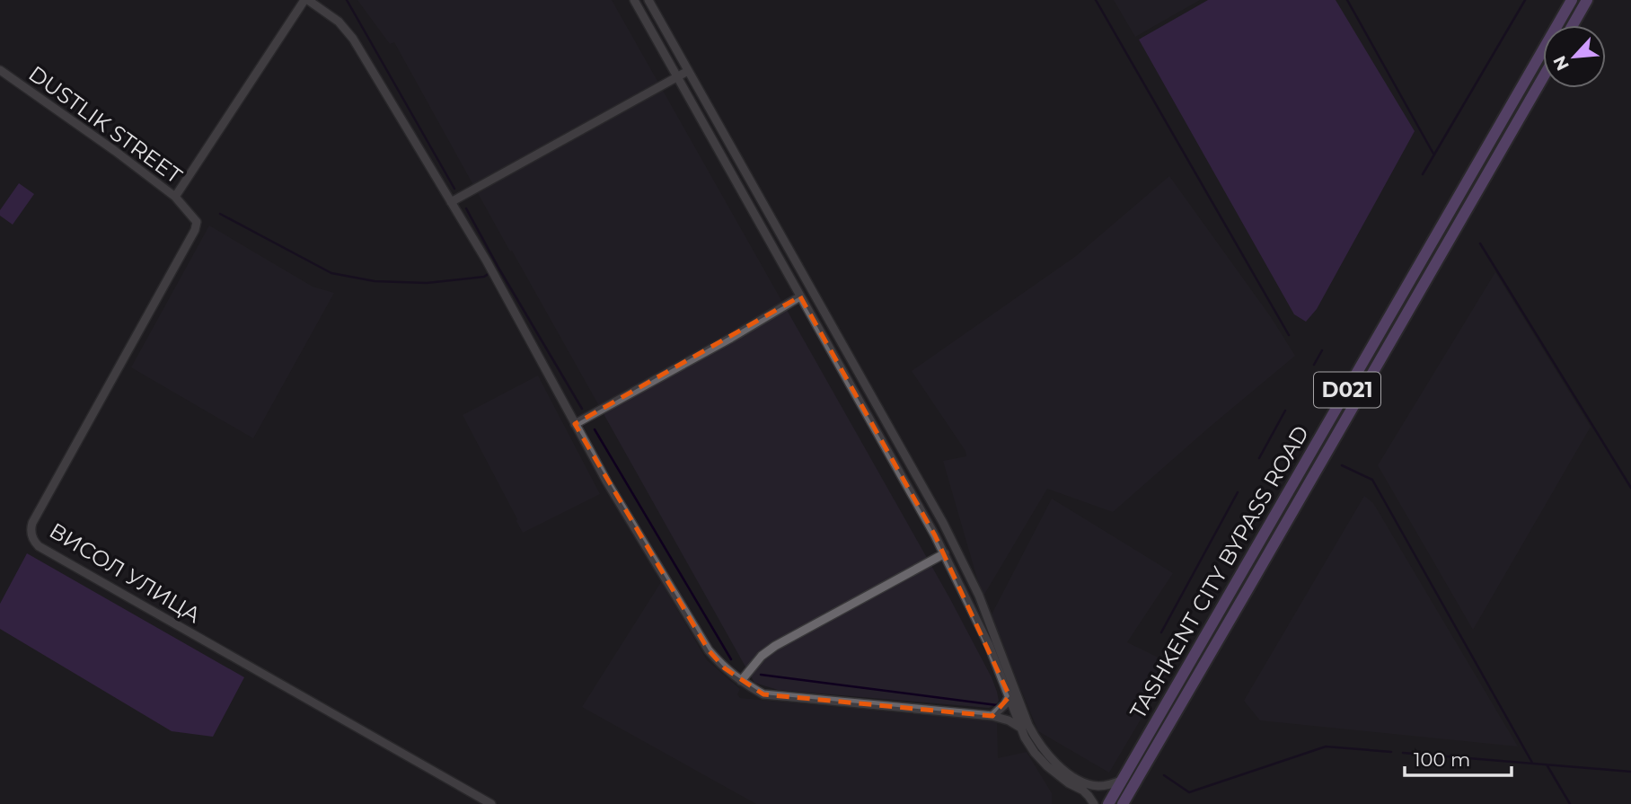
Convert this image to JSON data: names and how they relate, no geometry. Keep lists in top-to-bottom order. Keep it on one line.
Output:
{"streets":{"highway":["D021","TASHKENT CITY BYPASS ROAD"],"street":["DUSTLIK STREET","ВИСОЛ УЛИЦА"]},"crossings":[["DUSTLIK STREET","ВИСОЛ УЛИЦА"]],"scale_bar":"100 m","north":"bottom left"}
